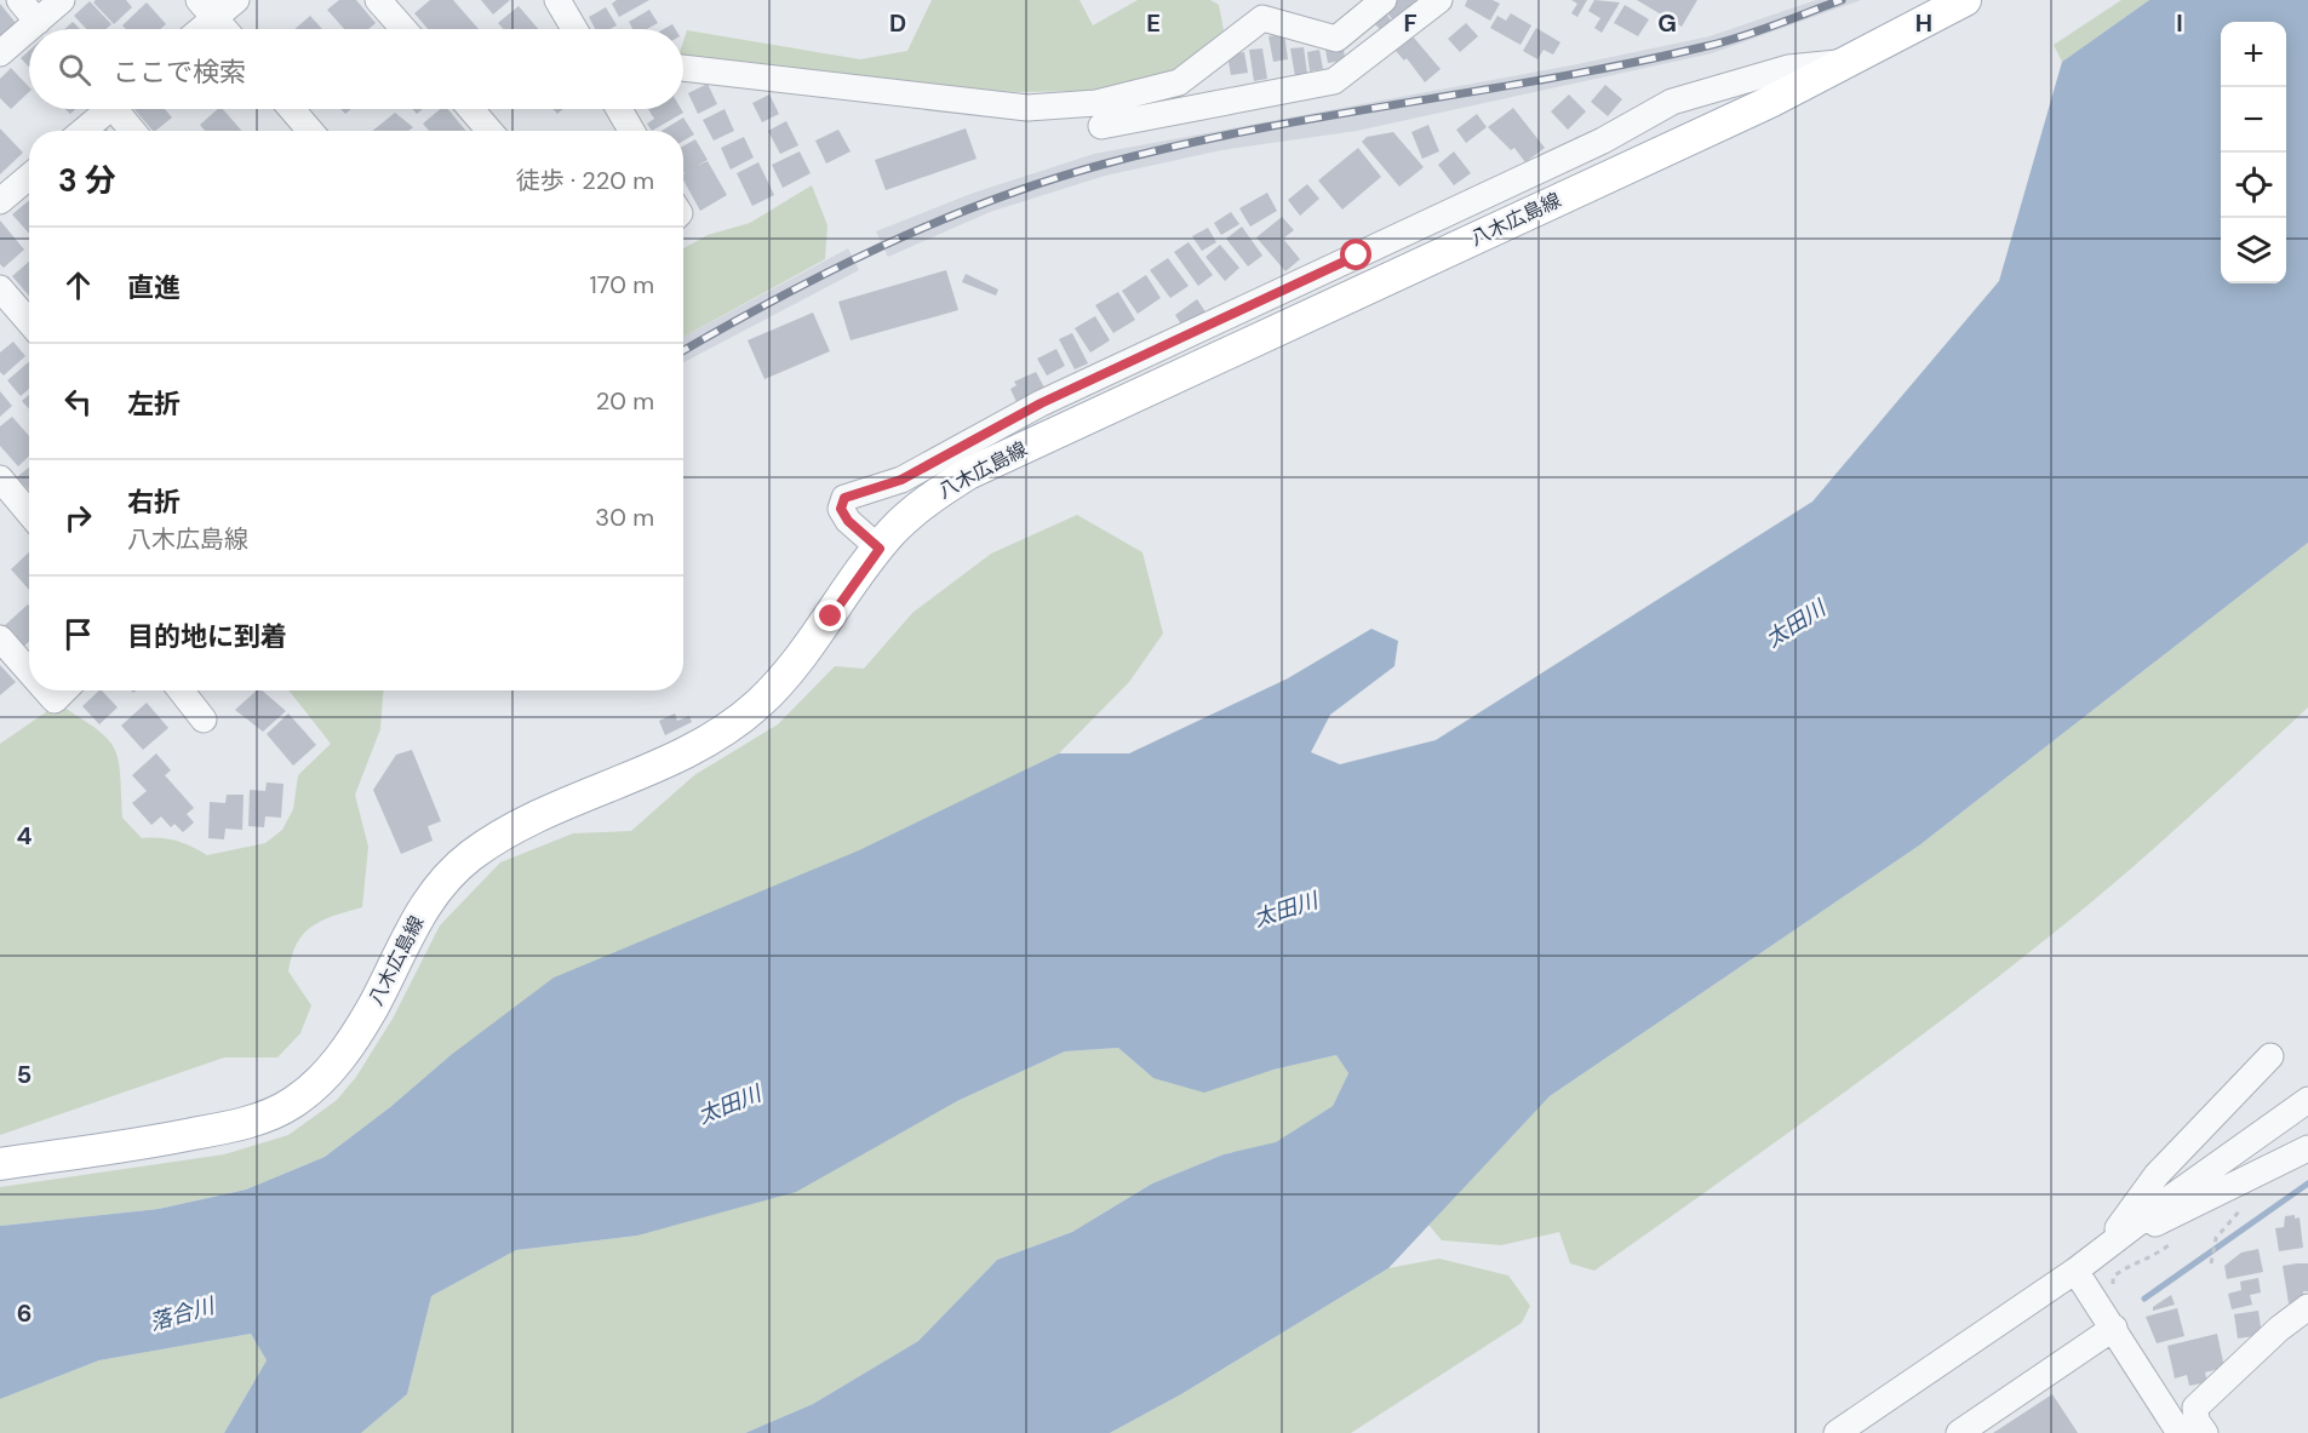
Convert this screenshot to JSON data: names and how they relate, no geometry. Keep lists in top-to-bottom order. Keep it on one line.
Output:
{"streets":{"main road":["八木広島線"]},"water":["太田川","落合川"],"page":{"map_buttons":["+","−"],"search":"ここで検索","heading":["3 分","徒歩 · 220 m"],"list":[["直進","170 m"],["左折","20 m"],["右折","八木広島線","30 m"],"目的地に到着"]},"grid":{"columns":["D","E","F","G","H","I"],"rows":["4","5","6"]}}
